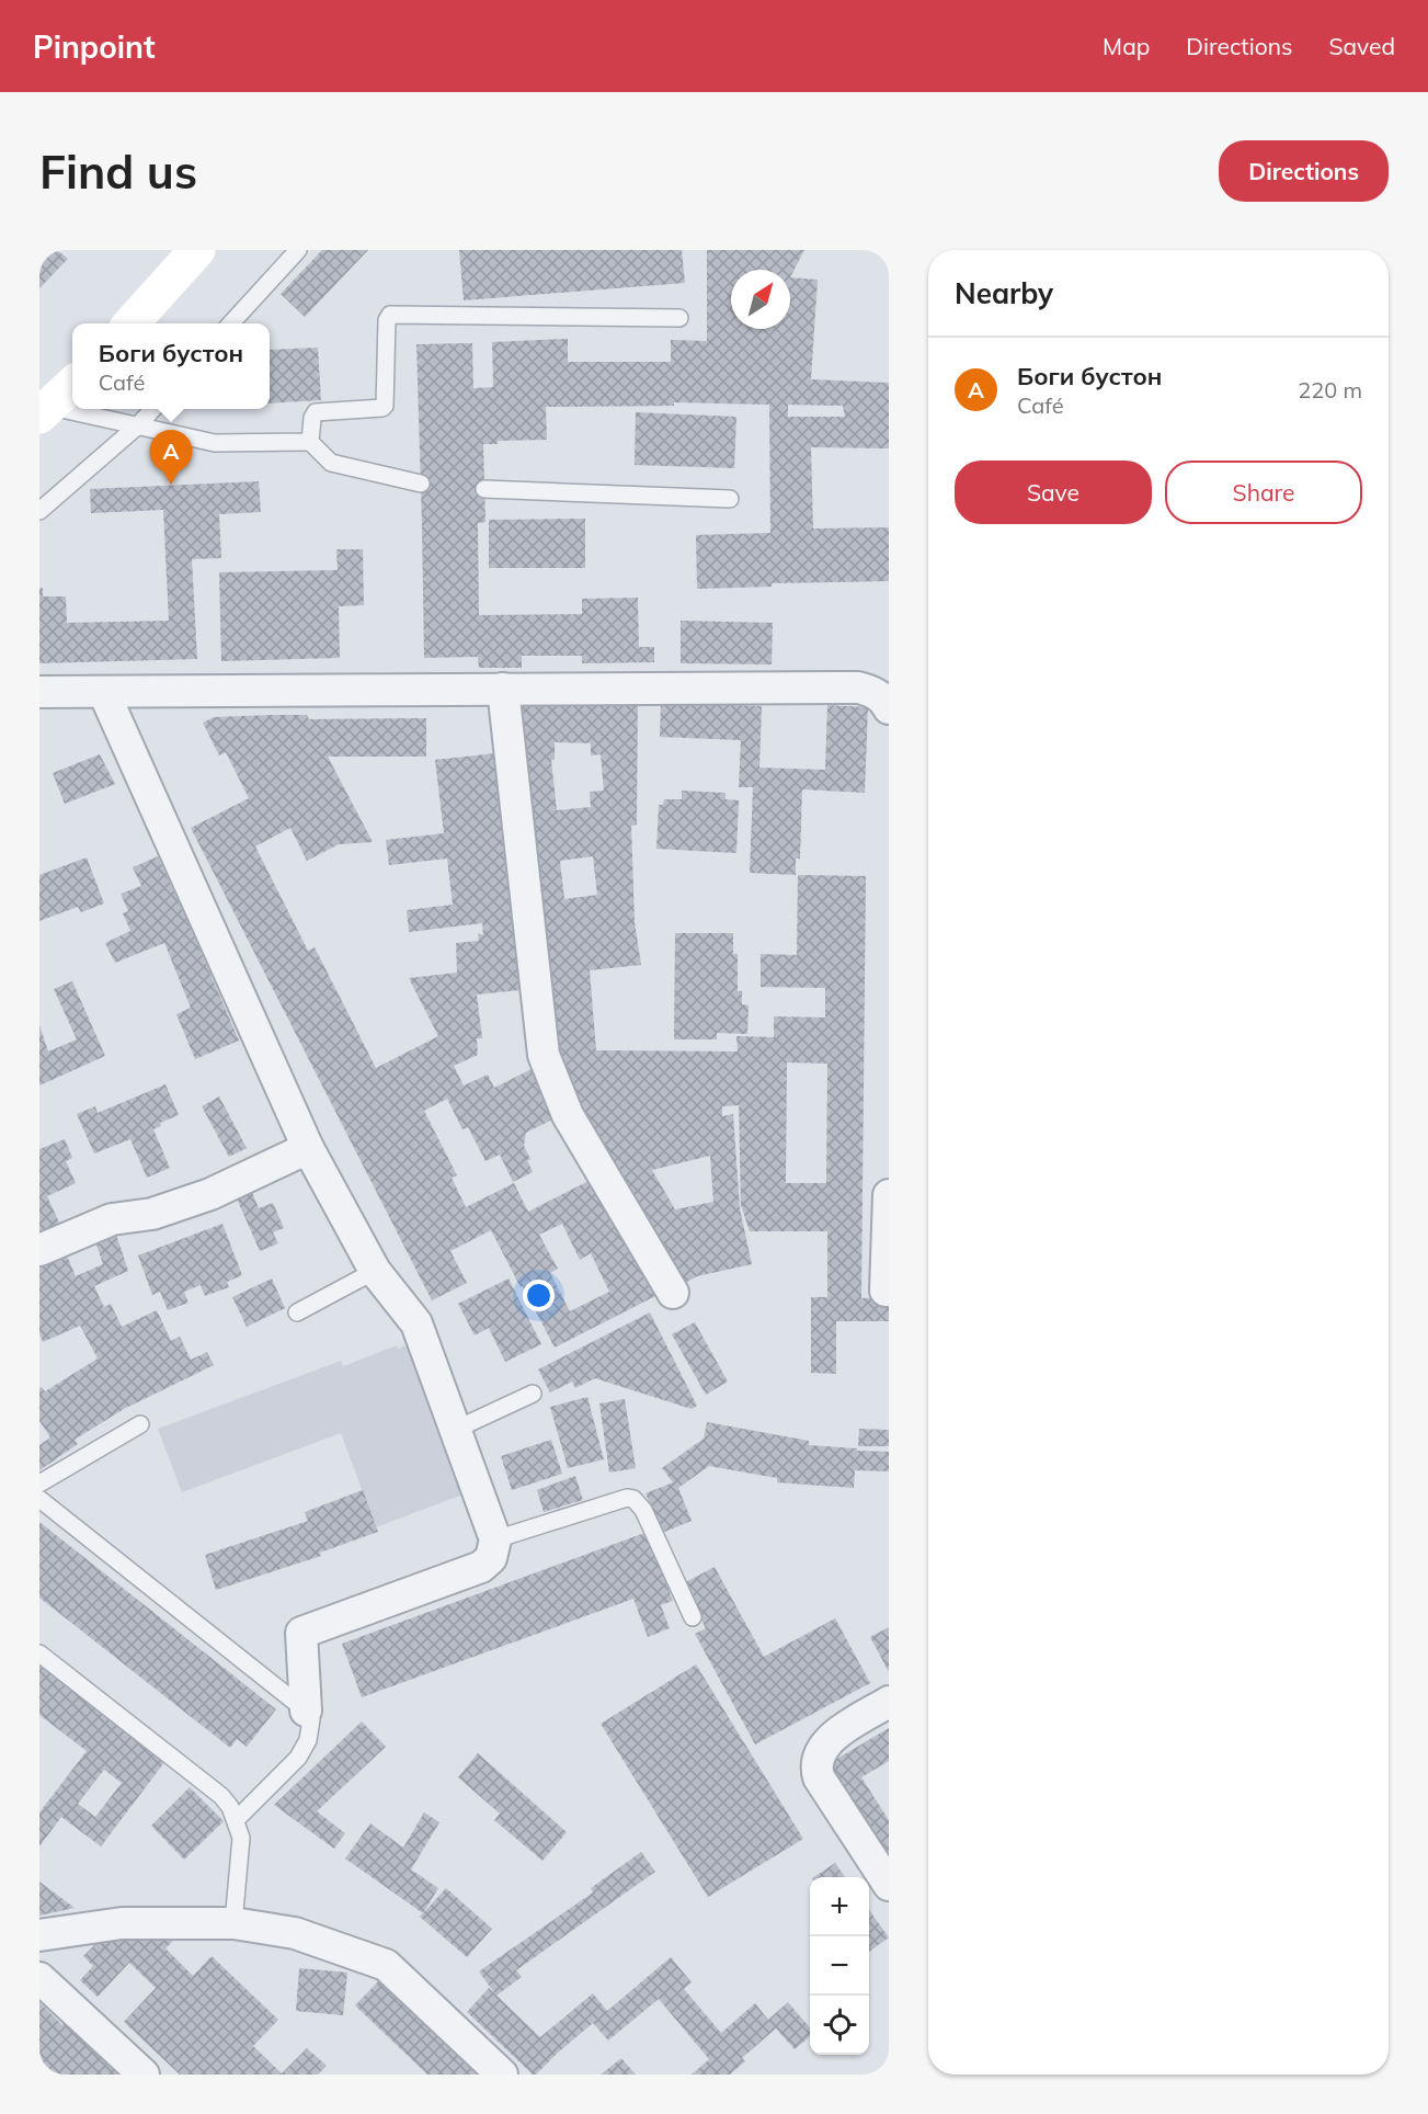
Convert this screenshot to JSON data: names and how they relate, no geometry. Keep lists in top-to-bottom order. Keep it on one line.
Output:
{"north":"top right","page":{"header":"Pinpoint","nav":["Map","Directions","Saved"],"buttons":["Directions",["Save","Share"]],"title":"Find us","heading":"Nearby","popup":["Боги бустон","Café"],"list":[{"mark":"A","name":"Боги бустон","note":"Café","value":"220 m"}],"pins":"A","map_buttons":["+","−"]}}
